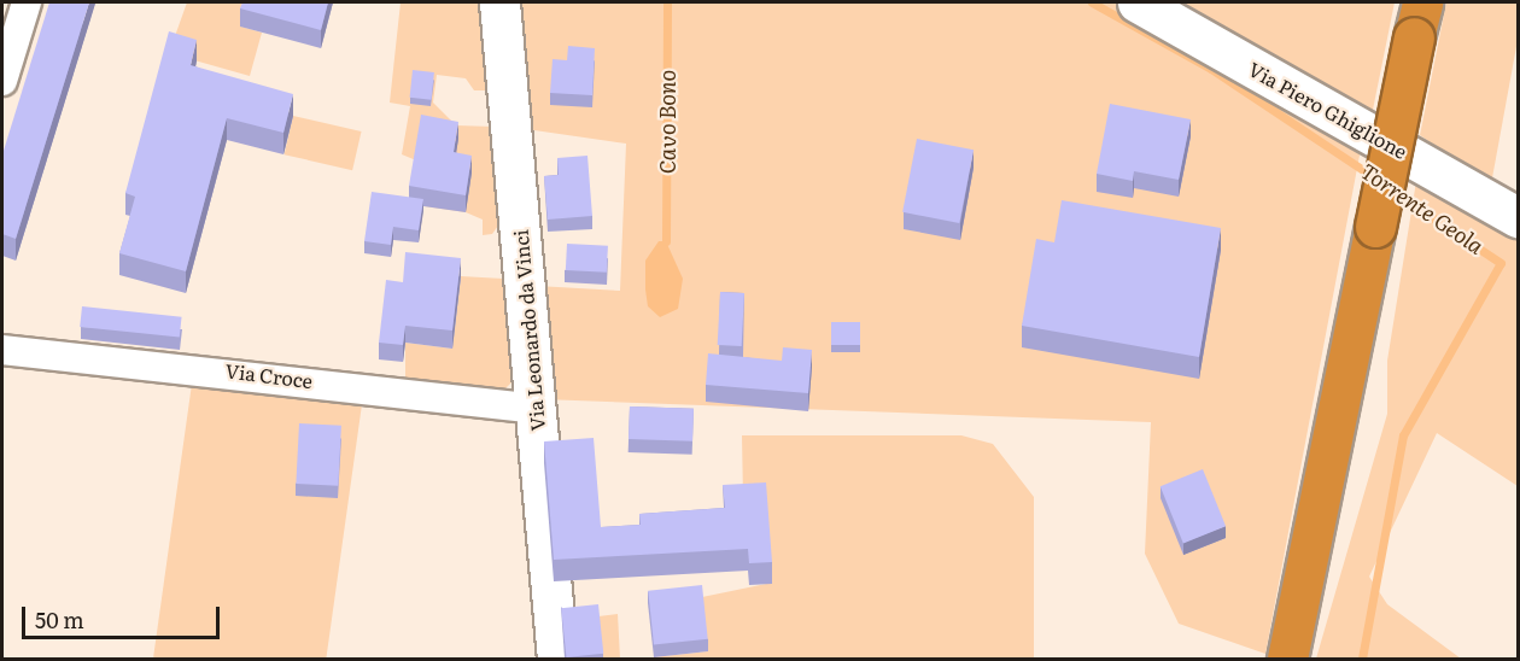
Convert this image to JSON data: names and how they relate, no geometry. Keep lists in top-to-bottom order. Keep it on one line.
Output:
{"streets":{"street":["Via Piero Ghiglione","Via Leonardo da Vinci","Via Croce"]},"crossings":[["Via Leonardo da Vinci","Via Croce"]],"water":["Cavo Bono","Torrente Geola"],"scale_bar":"50 m"}
